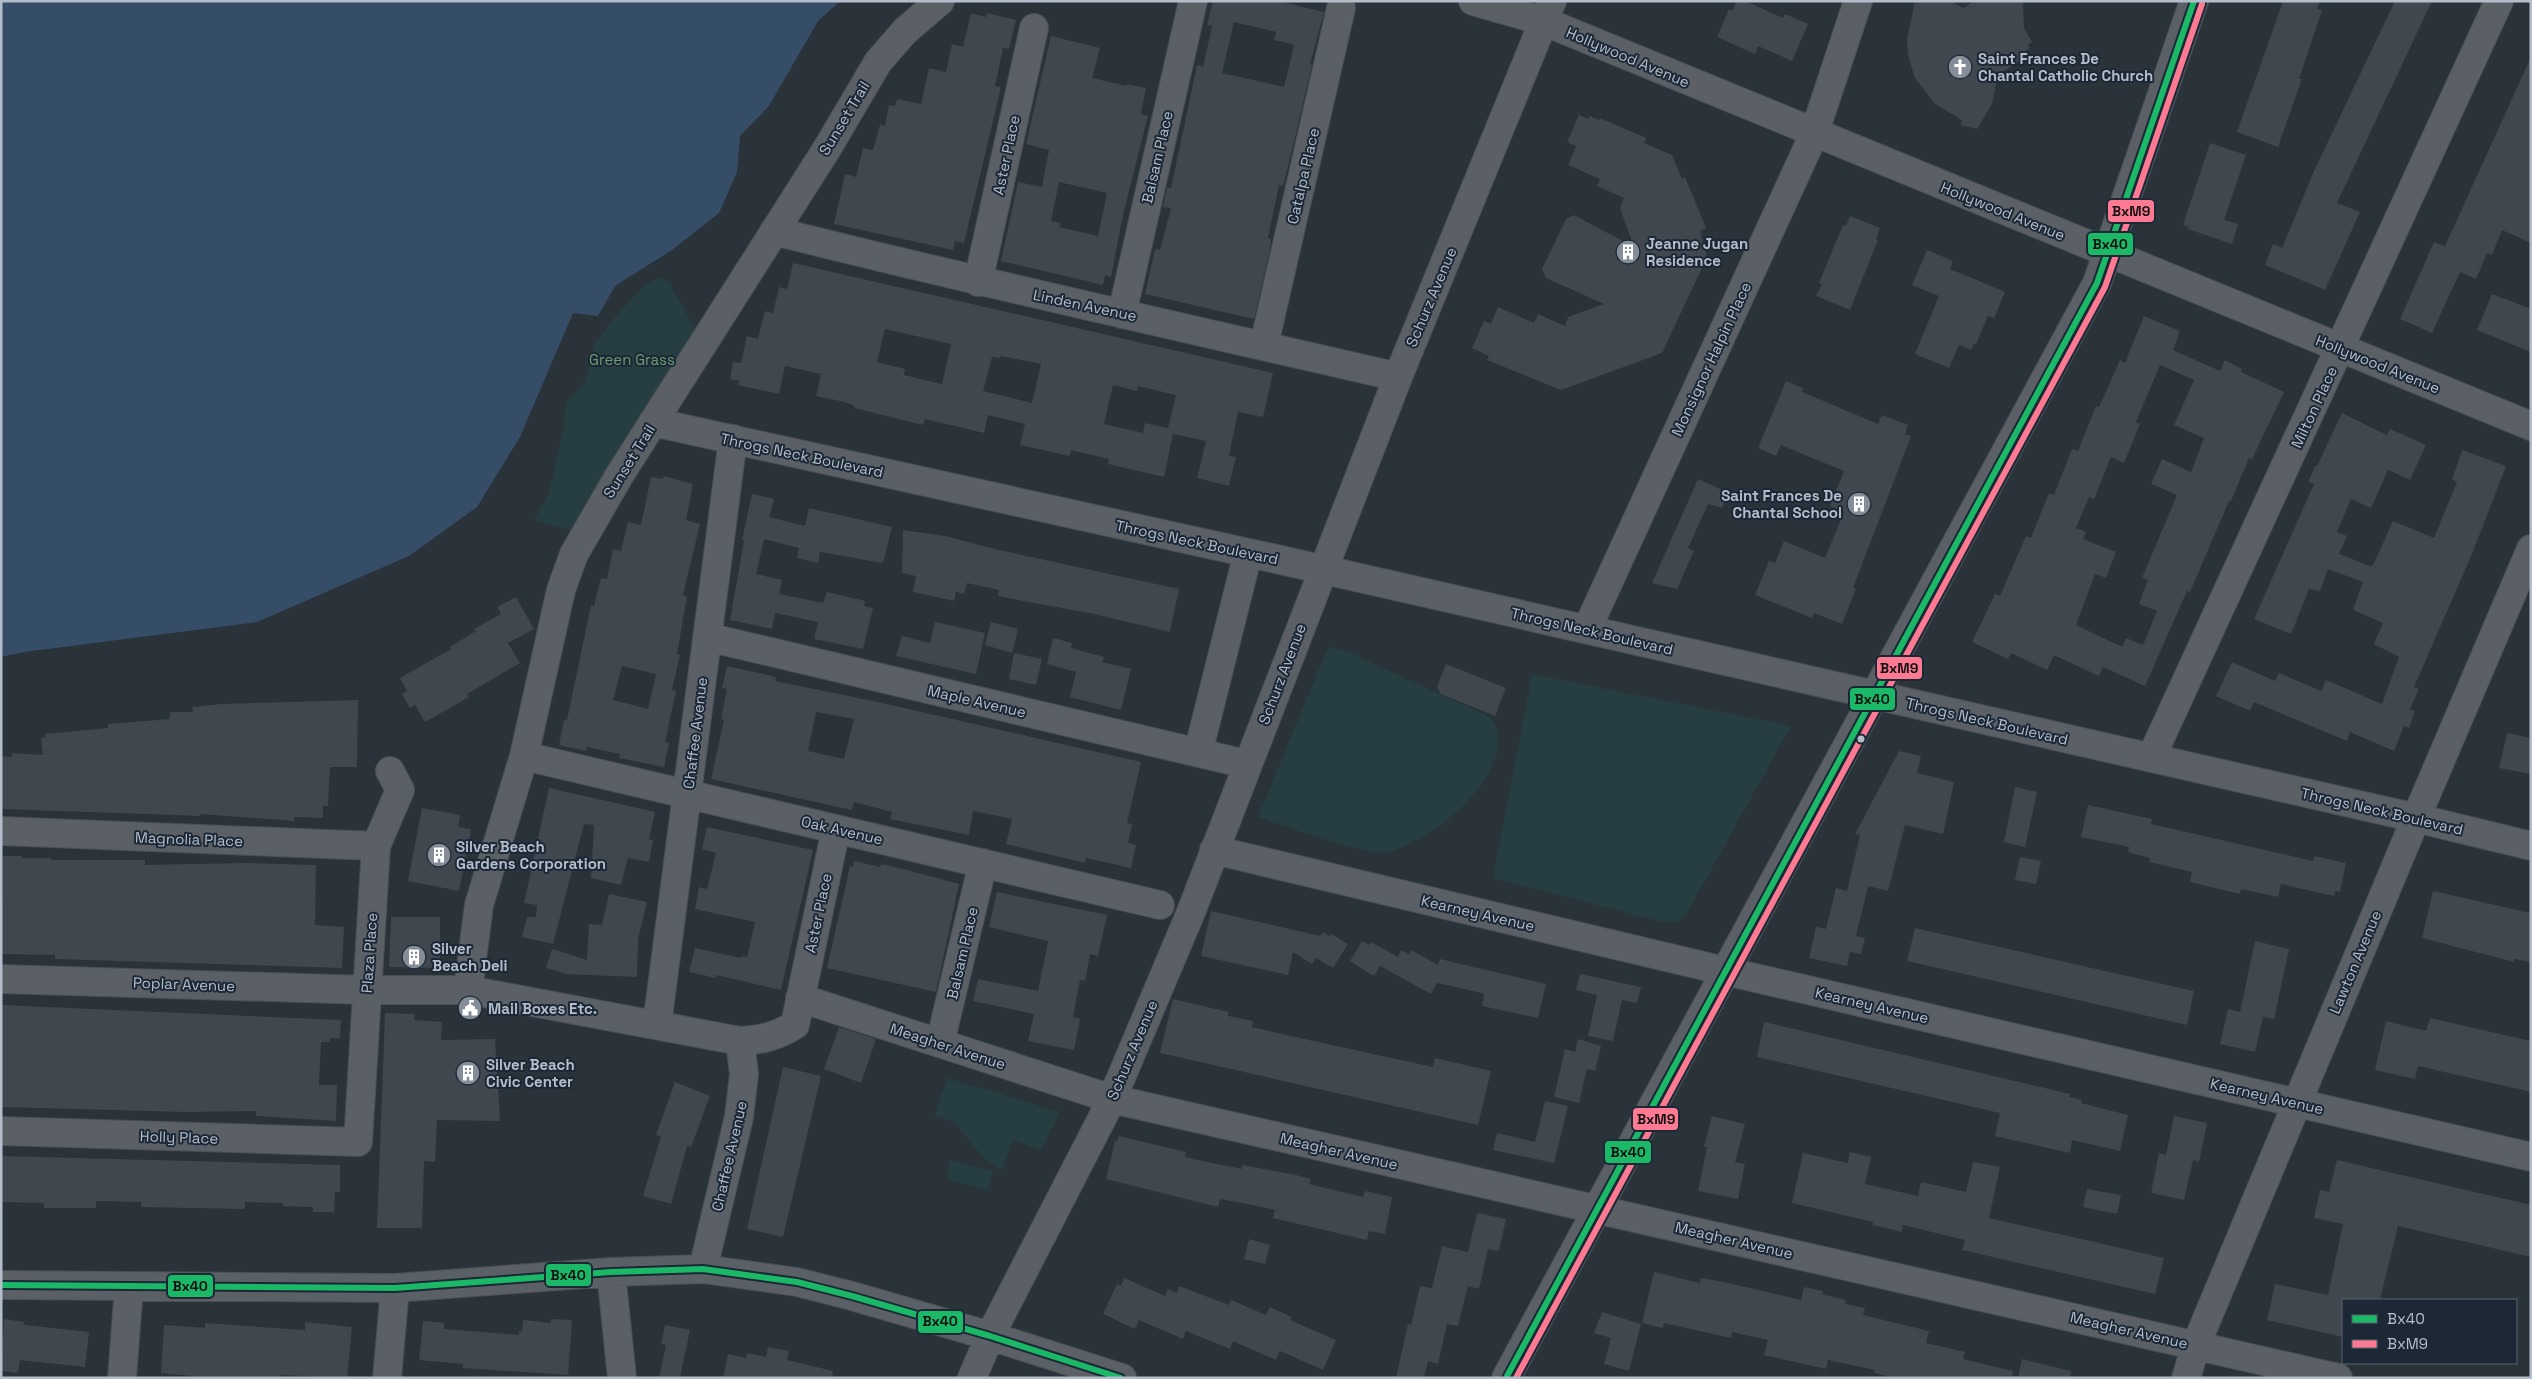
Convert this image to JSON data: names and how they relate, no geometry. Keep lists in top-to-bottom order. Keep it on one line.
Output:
{"streets":{"street":["Hollywood Avenue","Sunset Trail","Aster Place","Balsam Place","Catalpa Place","Schurz Avenue","Linden Avenue","Monsignor Halpin Place","Milton Place","Throgs Neck Boulevard","Maple Avenue","Chaffee Avenue","Oak Avenue","Magnolia Place","Kearney Avenue","Plaza Place","Lawton Avenue","Poplar Avenue","Meagher Avenue","Holly Place"]},"crossings":[["Hollywood Avenue","Schurz Avenue"],["Hollywood Avenue","Monsignor Halpin Place"],["Hollywood Avenue","Milton Place"],["Sunset Trail","Linden Avenue"],["Sunset Trail","Throgs Neck Boulevard"],["Sunset Trail","Oak Avenue"],["Aster Place","Linden Avenue"],["Aster Place","Oak Avenue"],["Aster Place","Meagher Avenue"],["Balsam Place","Linden Avenue"],["Balsam Place","Oak Avenue"],["Balsam Place","Meagher Avenue"],["Catalpa Place","Linden Avenue"],["Schurz Avenue","Linden Avenue"],["Schurz Avenue","Throgs Neck Boulevard"],["Schurz Avenue","Maple Avenue"],["Schurz Avenue","Kearney Avenue"],["Schurz Avenue","Meagher Avenue"],["Monsignor Halpin Place","Throgs Neck Boulevard"],["Milton Place","Throgs Neck Boulevard"],["Throgs Neck Boulevard","Chaffee Avenue"],["Throgs Neck Boulevard","Lawton Avenue"],["Maple Avenue","Chaffee Avenue"],["Chaffee Avenue","Oak Avenue"],["Magnolia Place","Plaza Place"],["Kearney Avenue","Lawton Avenue"],["Plaza Place","Poplar Avenue"],["Plaza Place","Holly Place"],["Lawton Avenue","Meagher Avenue"]],"parks":["Green Grass"],"places":{"church":["Saint Frances De Chantal Catholic Church"],"building":["Jeanne Jugan Residence","Saint Frances De Chantal School","Silver Beach Gardens Corporation","Silver Beach Deli","Silver Beach Civic Center"],"public building":["Mail Boxes Etc."]},"lines":["transit line Bx40","transit line BxM9"],"legend":["Bx40","BxM9"]}
